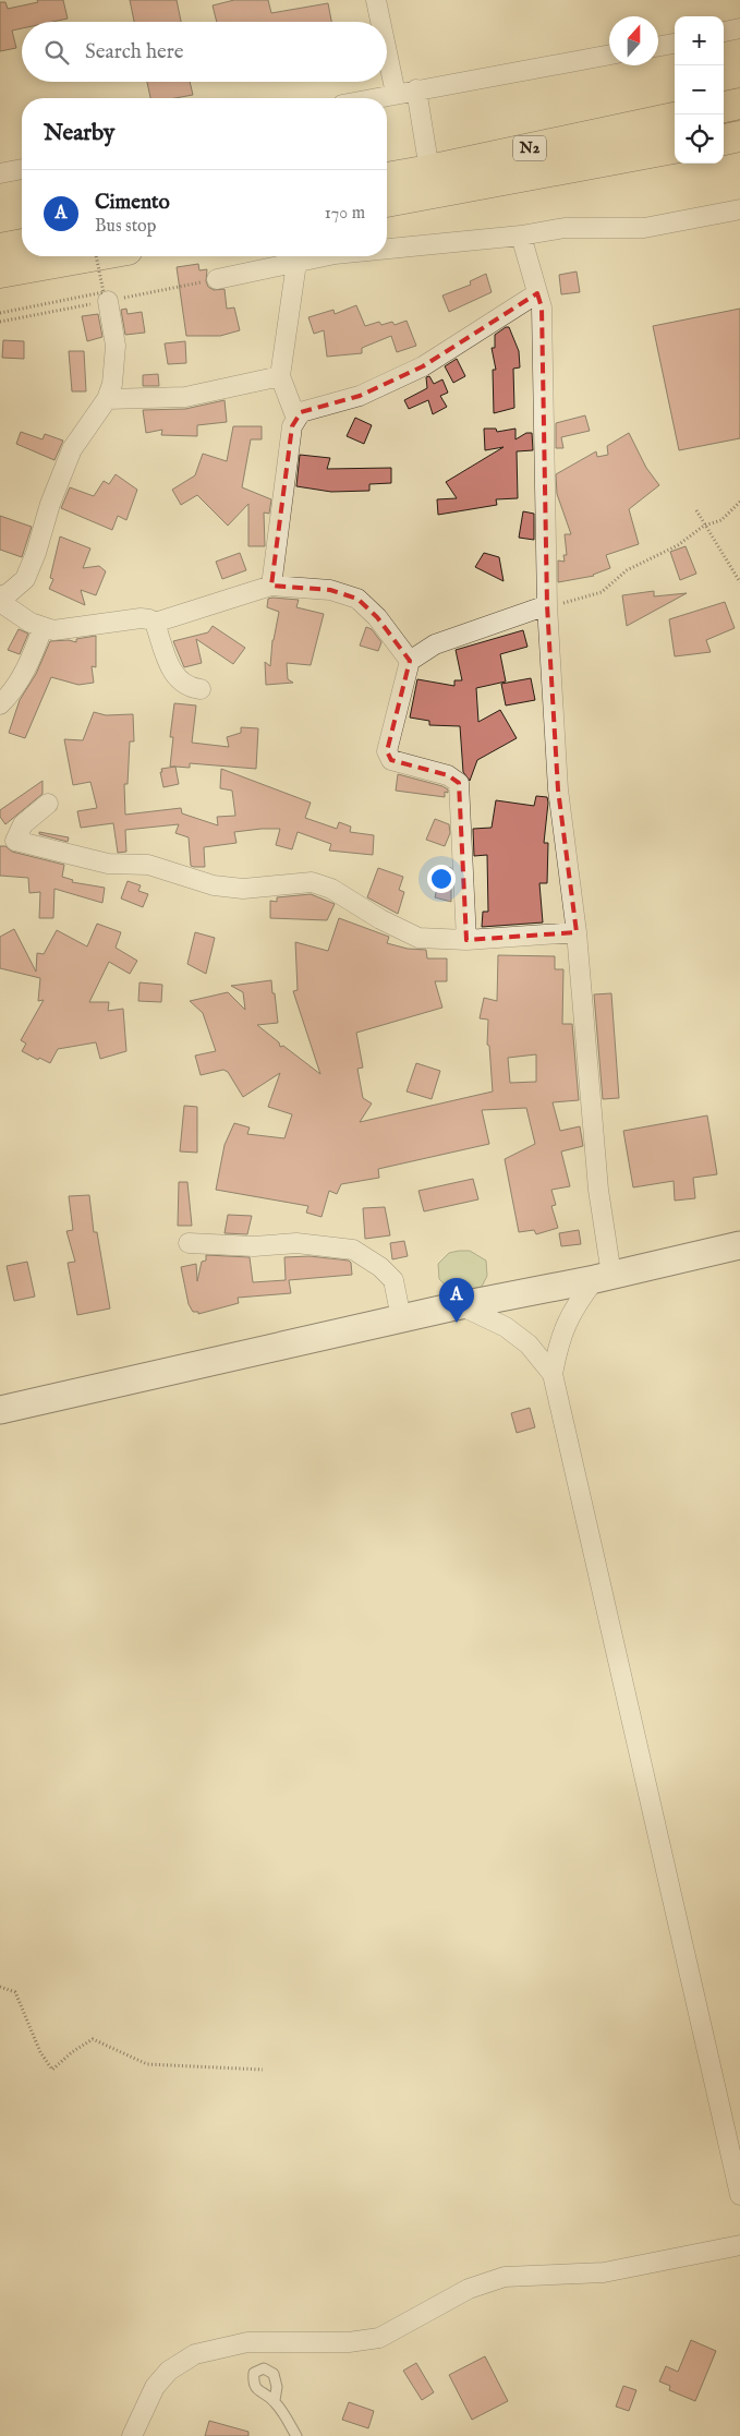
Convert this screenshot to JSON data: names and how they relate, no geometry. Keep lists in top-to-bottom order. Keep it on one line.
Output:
{"streets":{"highway":["N2"]},"north":"top","page":{"map_buttons":["+","−"],"search":"Search here","heading":"Nearby","list":[{"mark":"A","name":"Cimento","note":"Bus stop","value":"170 m"}],"pins":"A"}}
